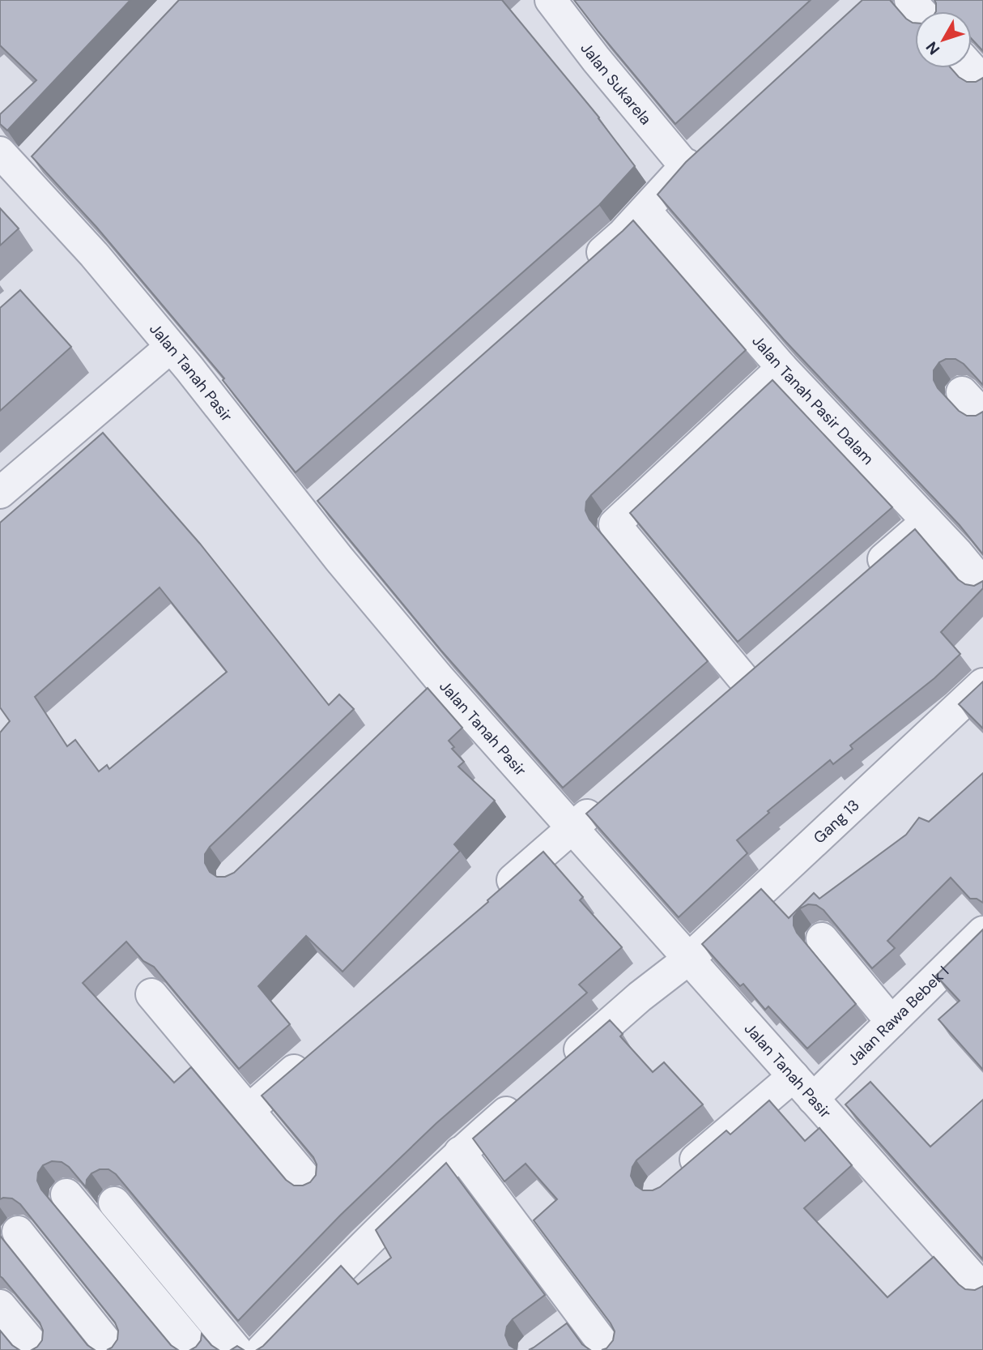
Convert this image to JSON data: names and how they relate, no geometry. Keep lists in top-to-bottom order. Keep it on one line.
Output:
{"streets":{"street":["Jalan Sukarela","Jalan Tanah Pasir","Jalan Tanah Pasir Dalam","Gang 13","Jalan Rawa Bebek I"]},"crossings":[["Jalan Tanah Pasir","Gang 13"],["Jalan Tanah Pasir","Jalan Rawa Bebek I"]],"north":"bottom left"}
